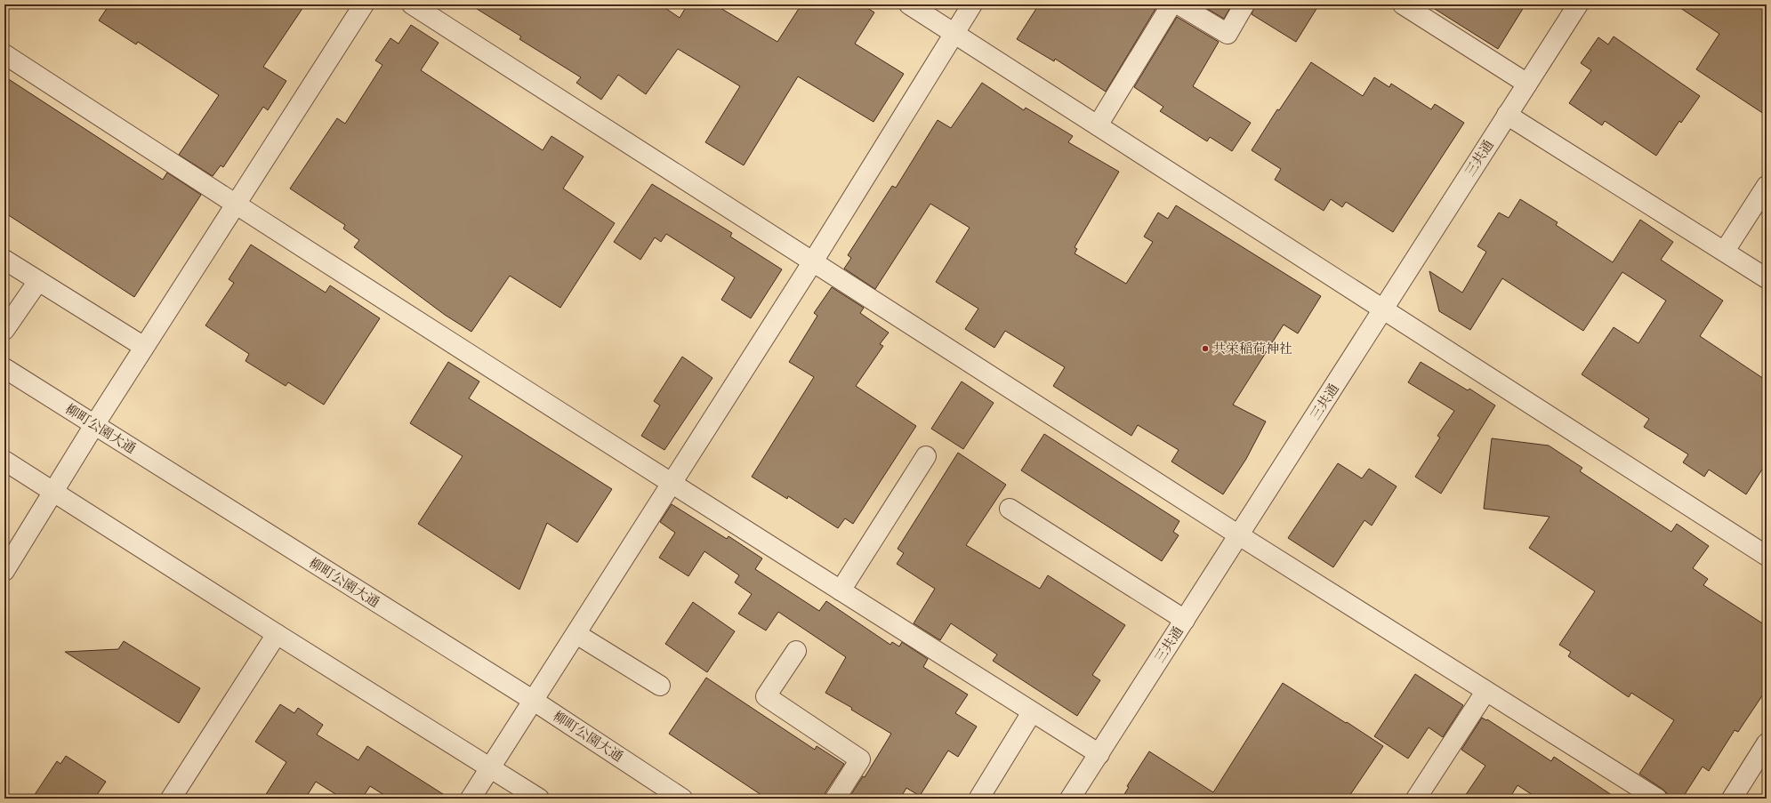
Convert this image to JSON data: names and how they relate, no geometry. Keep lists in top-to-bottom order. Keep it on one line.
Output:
{"streets":{"street":["三共通","柳町公園大通"]},"places":["共栄稲荷神社"]}
